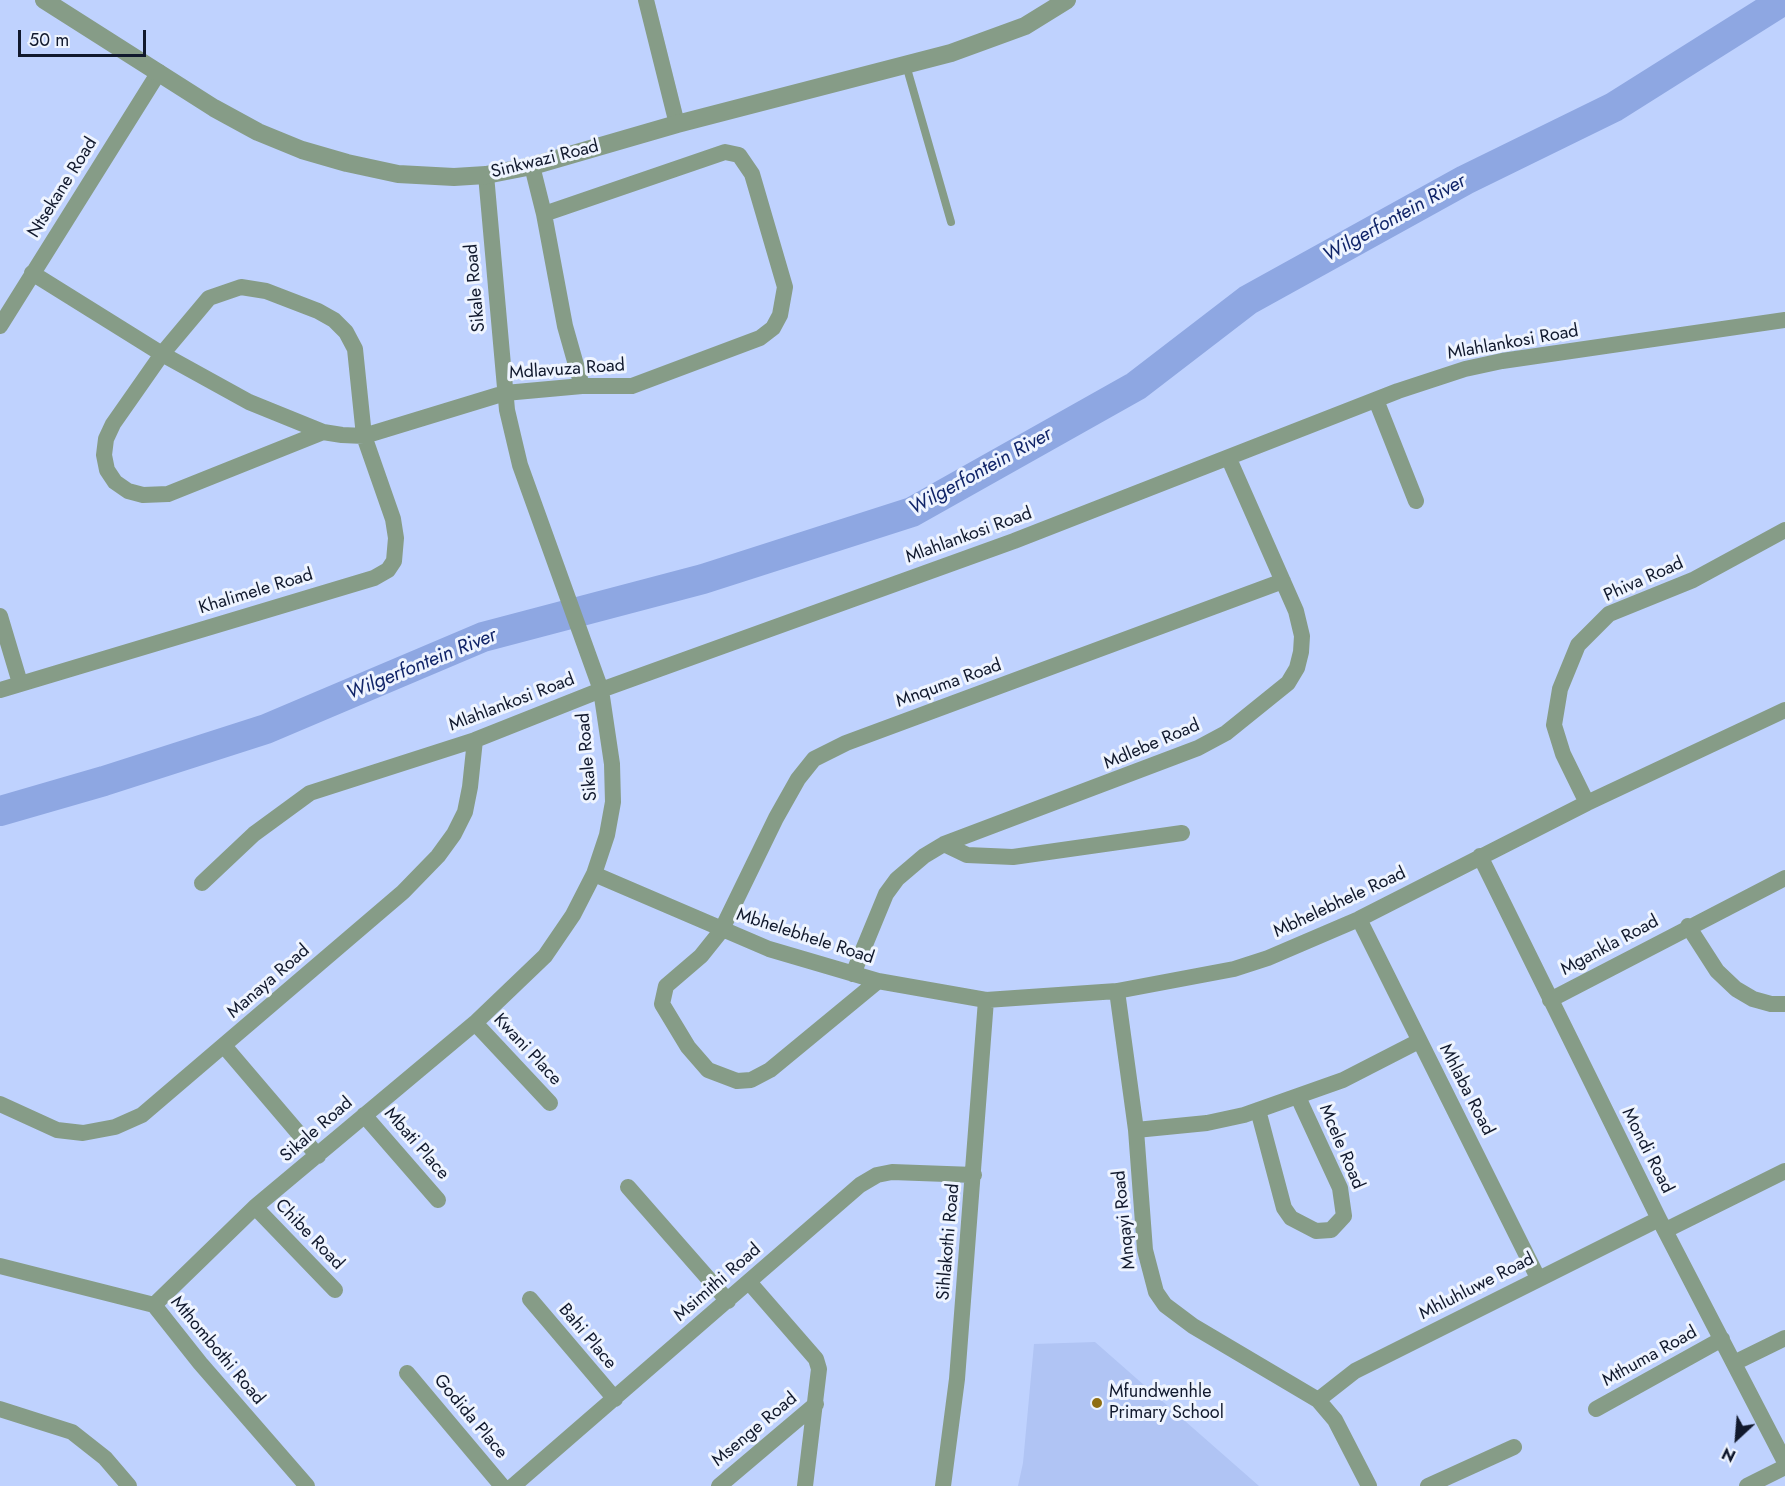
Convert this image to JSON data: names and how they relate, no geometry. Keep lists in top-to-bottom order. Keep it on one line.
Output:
{"streets":{"street":["Sinkwazi Road","Ntsekane Road","Sikale Road","Mlahlankosi Road","Mdlavuza Road","Phiva Road","Khalimele Road","Mnquma Road","Mdlebe Road","Mbhelebhele Road","Mgankla Road","Manaya Road","Kwani Place","Mhlaba Road","Mbati Place","Mcele Road","Mondi Road","Mnqayi Road","Chibe Road","Sihlakothi Road","Msimithi Road","Mhluhluwe Road","Bahi Place","Mthombothi Road","Mthuma Road","Godida Place","Msenge Road"]},"crossings":[["Sinkwazi Road","Ntsekane Road"],["Sinkwazi Road","Sikale Road"],["Ntsekane Road","Mdlavuza Road"],["Sikale Road","Mlahlankosi Road"],["Sikale Road","Mdlavuza Road"],["Sikale Road","Mbhelebhele Road"],["Sikale Road","Kwani Place"],["Sikale Road","Mbati Place"],["Sikale Road","Chibe Road"],["Sikale Road","Mthombothi Road"],["Mlahlankosi Road","Mdlebe Road"],["Mlahlankosi Road","Manaya Road"],["Mdlavuza Road","Khalimele Road"],["Phiva Road","Mbhelebhele Road"],["Mnquma Road","Mdlebe Road"],["Mnquma Road","Mbhelebhele Road"],["Mdlebe Road","Mbhelebhele Road"],["Mbhelebhele Road","Mhlaba Road"],["Mbhelebhele Road","Mondi Road"],["Mbhelebhele Road","Mnqayi Road"],["Mbhelebhele Road","Sihlakothi Road"],["Mgankla Road","Mondi Road"],["Mhlaba Road","Mcele Road"],["Mhlaba Road","Mhluhluwe Road"],["Mcele Road","Mnqayi Road"],["Mondi Road","Mhluhluwe Road"],["Mondi Road","Mthuma Road"],["Mnqayi Road","Mhluhluwe Road"],["Sihlakothi Road","Msimithi Road"],["Msimithi Road","Bahi Place"],["Msimithi Road","Msenge Road"]],"water":["Wilgerfontein River"],"places":["Mfundwenhle Primary School"],"scale_bar":"50 m","north":"bottom left"}
